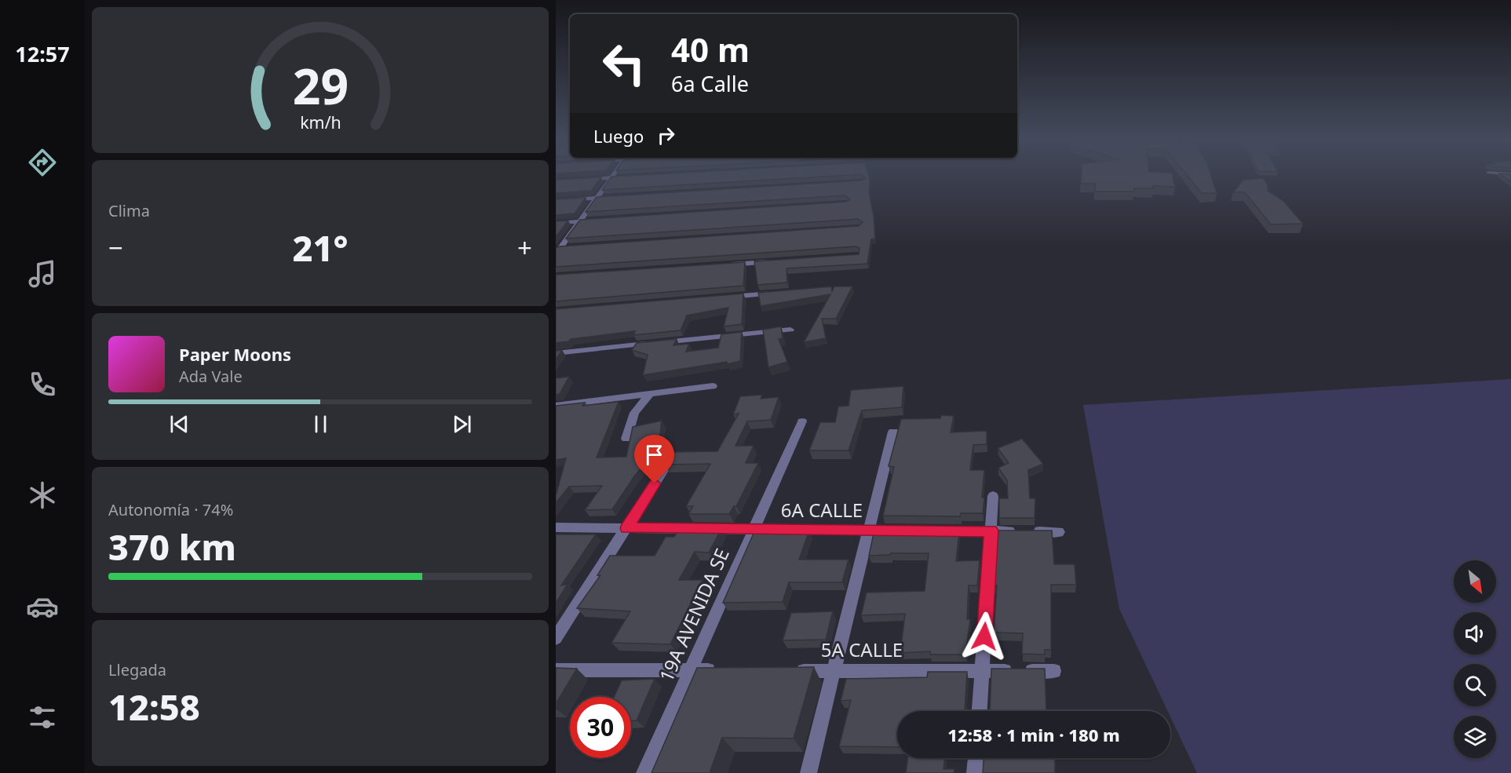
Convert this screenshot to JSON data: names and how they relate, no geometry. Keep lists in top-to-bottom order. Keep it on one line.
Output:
{"streets":{"street":["6A CALLE","19A AVENIDA SE","5A CALLE"]},"crossings":[["6A CALLE","19A AVENIDA SE"]],"north":"bottom right","page":{"tabs":"12:57","turn":["40 m","6a Calle"],"then":"Luego","tile":["Clima",["Autonomía · 74%","370 km"],["Llegada","12:58"]],"heat":["−","21°","+"],"song":["Paper Moons","Ada Vale"],"limit":"30","trip":"12:58 · 1 min · 180 m","gauge":["29","km/h"]}}
